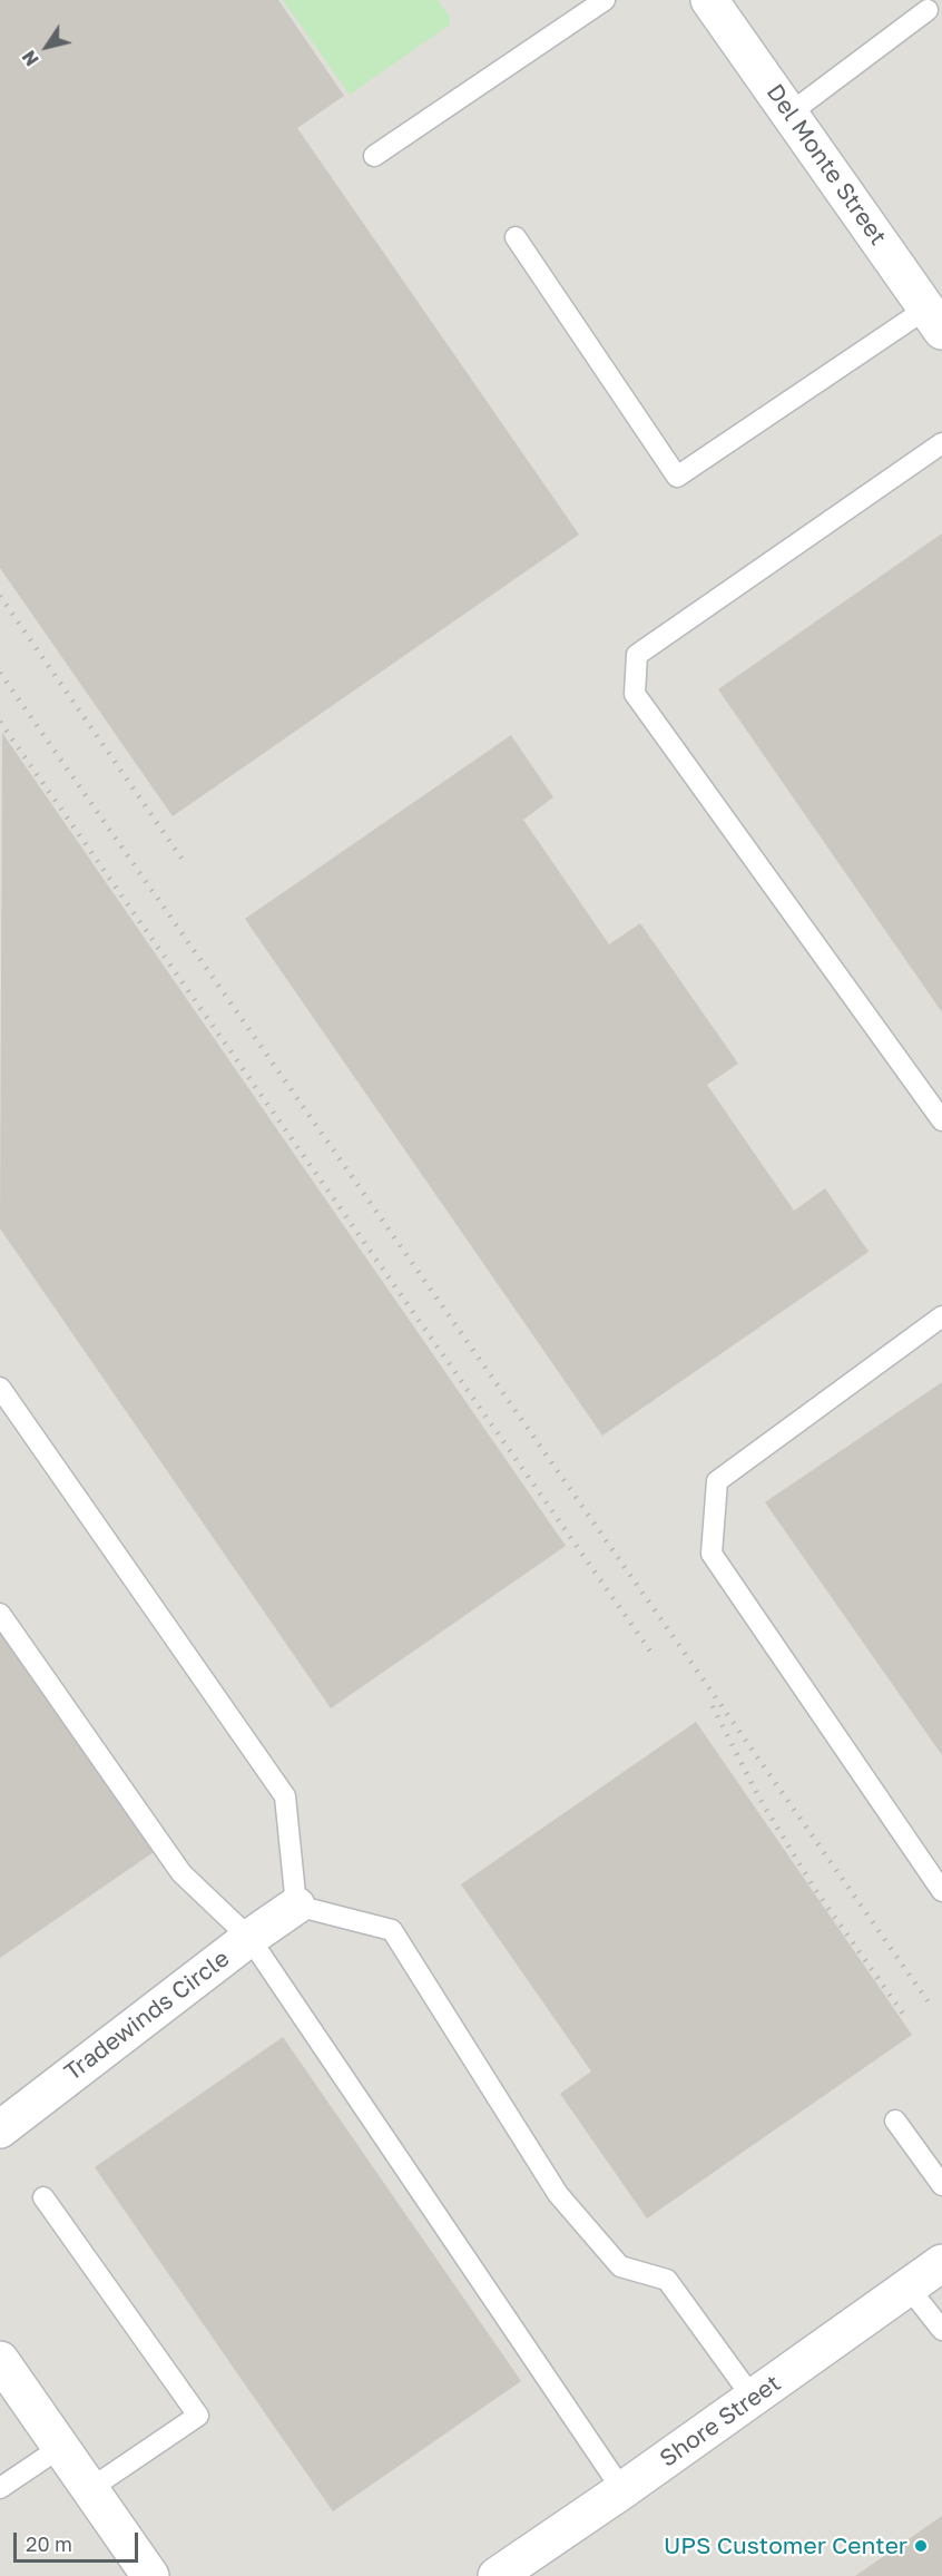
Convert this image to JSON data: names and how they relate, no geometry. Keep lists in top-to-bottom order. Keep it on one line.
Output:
{"streets":{"street":["Del Monte Street","Tradewinds Circle","Shore Street"]},"places":["UPS Customer Center"],"scale_bar":"20 m","north":"bottom left"}
